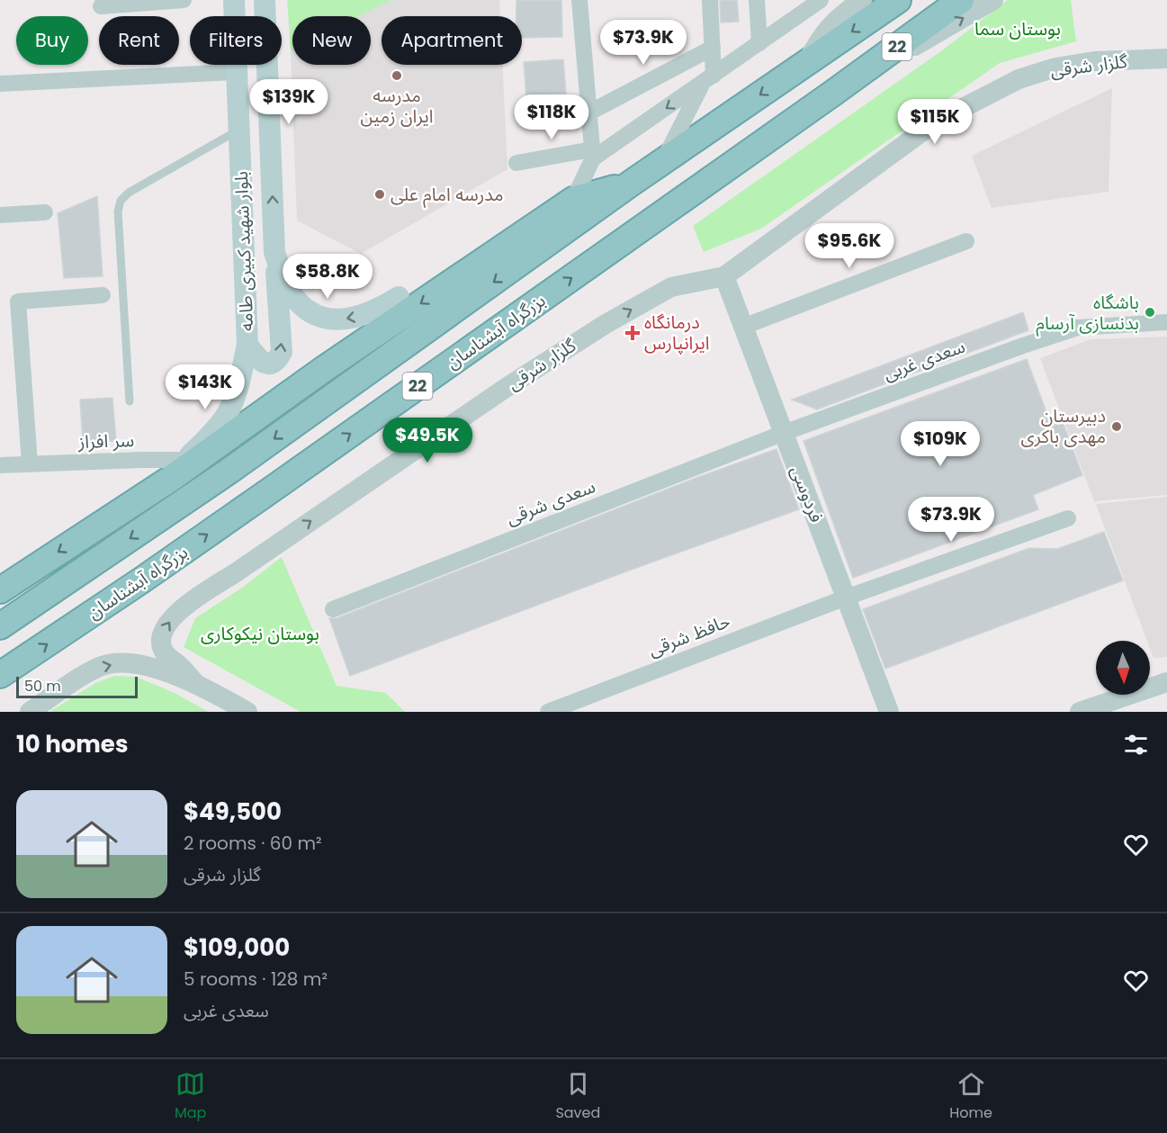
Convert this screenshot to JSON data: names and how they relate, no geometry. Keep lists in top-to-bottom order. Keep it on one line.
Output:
{"streets":{"highway":["22","بزرگراه آبشناسان"],"main road":["بلوار شهید کبیری طامه"],"street":["گلزار شرقی","سعدی غربی","سر افراز","فردوسی","سعدی شرقی","حافظ شرقی"]},"crossings":[["گلزار شرقی","فردوسی"],["بلوار شهید کبیری طامه","سر افراز"],["سعدی غربی","فردوسی"],["سعدی غربی","سعدی شرقی"],["فردوسی","سعدی شرقی"],["فردوسی","حافظ شرقی"]],"one_way":["گلزار شرقی"],"parks":["بوستان سما","بوستان نیکوکاری"],"places":{"other":["مدرسه ایران زمین","مدرسه امام علی","باشگاه بدنسازی آرسام","دبیرستان مهدی باکری"],"health":["درمانگاه ایرانپارس"]},"scale_bar":"50 m","north":"bottom","page":{"chip":["Buy","Rent","Filters","New","Apartment"],"price":["$73.9K","$139K","$118K","$115K","$95.6K","$58.8K","$143K","$49.5K","$109K","$73.9K"],"scale":"50 m","heading":"10 homes","list":[{"name":"$49,500","note":"2 rooms · 60 m² · گلزار شرقی"},{"name":"$109,000","note":"5 rooms · 128 m² · سعدی غربی"}],"tabs":["Map","Saved","Home"]}}
